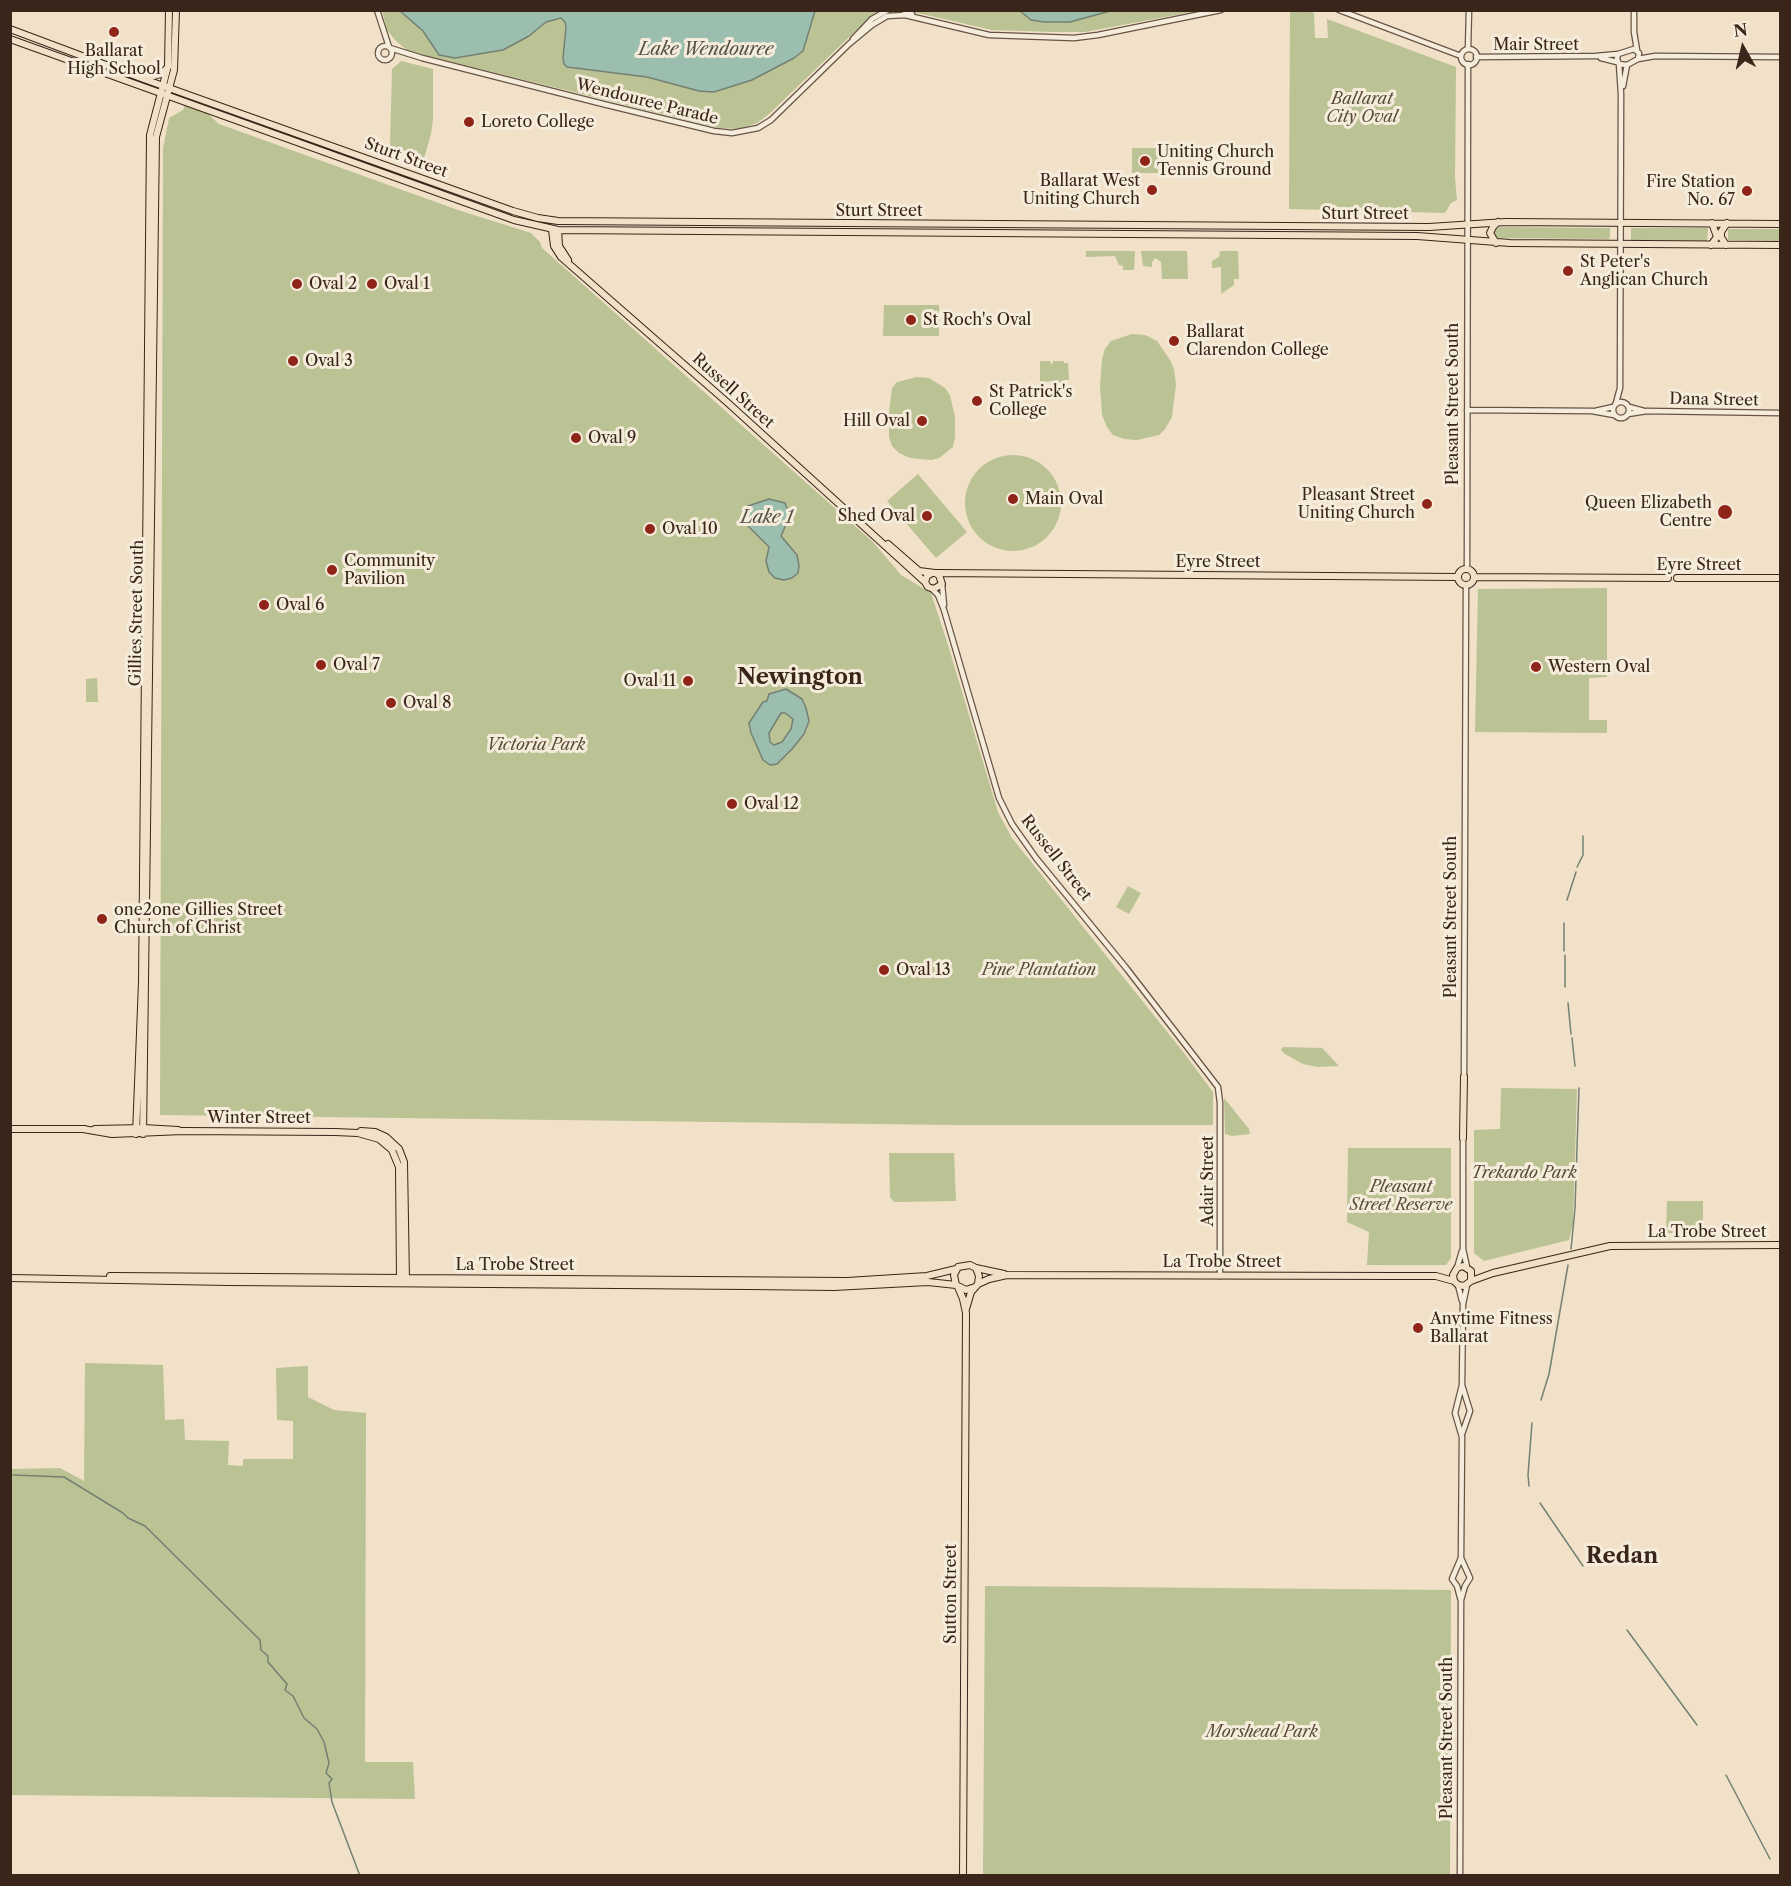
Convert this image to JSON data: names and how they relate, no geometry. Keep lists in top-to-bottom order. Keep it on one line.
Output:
{"streets":{"main road":["Sturt Street","Russell Street","Pleasant Street South","Eyre Street","Gillies Street South","Winter Street","La Trobe Street","Sutton Street"],"street":["Mair Street","Wendouree Parade","Dana Street","Adair Street"]},"crossings":[["Mair Street","Pleasant Street South"],["Sturt Street","Russell Street"],["Sturt Street","Pleasant Street South"],["Sturt Street","Gillies Street South"],["Russell Street","Eyre Street"],["Russell Street","Adair Street"],["Pleasant Street South","Eyre Street"],["Pleasant Street South","La Trobe Street"],["Gillies Street South","Winter Street"],["Winter Street","La Trobe Street"],["Adair Street","La Trobe Street"],["La Trobe Street","Sutton Street"]],"districts":["Newington","Redan"],"water":["Lake Wendouree","Lake 1"],"parks":["Ballarat City Oval","Victoria Park","Pine Plantation","Trekardo Park","Pleasant Street Reserve","Morshead Park"],"places":["Ballarat High School","Loreto College","Uniting Church Tennis Ground","Ballarat West Uniting Church","Fire Station No. 67","St Peter's Anglican Church","Oval 2","Oval 1","St Roch's Oval","Ballarat Clarendon College","Oval 3","St Patrick's College","Hill Oval","Oval 9","Main Oval","Pleasant Street Uniting Church","Queen Elizabeth Centre","Shed Oval","Oval 10","Community Pavilion","Oval 6","Oval 7","Western Oval","Oval 11","Oval 8","Oval 12","one2one Gillies Street Church of Christ","Oval 13","Anytime Fitness Ballarat"],"north":"top"}
